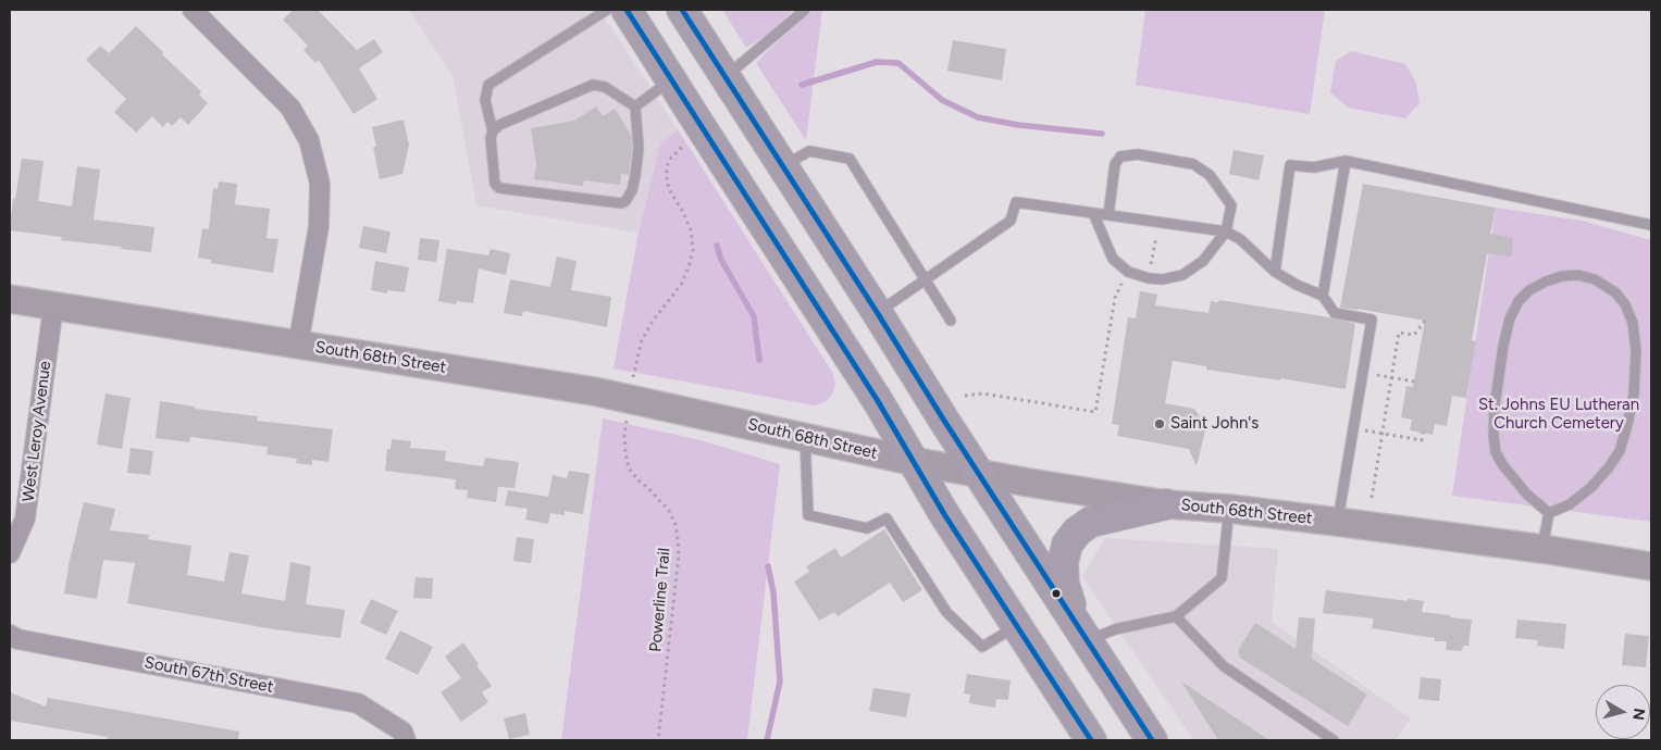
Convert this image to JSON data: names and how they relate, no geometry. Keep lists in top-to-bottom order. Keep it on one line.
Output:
{"streets":{"street":["South 68th Street","West Leroy Avenue","South 67th Street"],"path":["Powerline Trail"]},"crossings":[["South 68th Street","West Leroy Avenue"],["South 68th Street","Powerline Trail"]],"parks":["St. Johns EU Lutheran Church Cemetery"],"places":["Saint John's"],"north":"right"}
